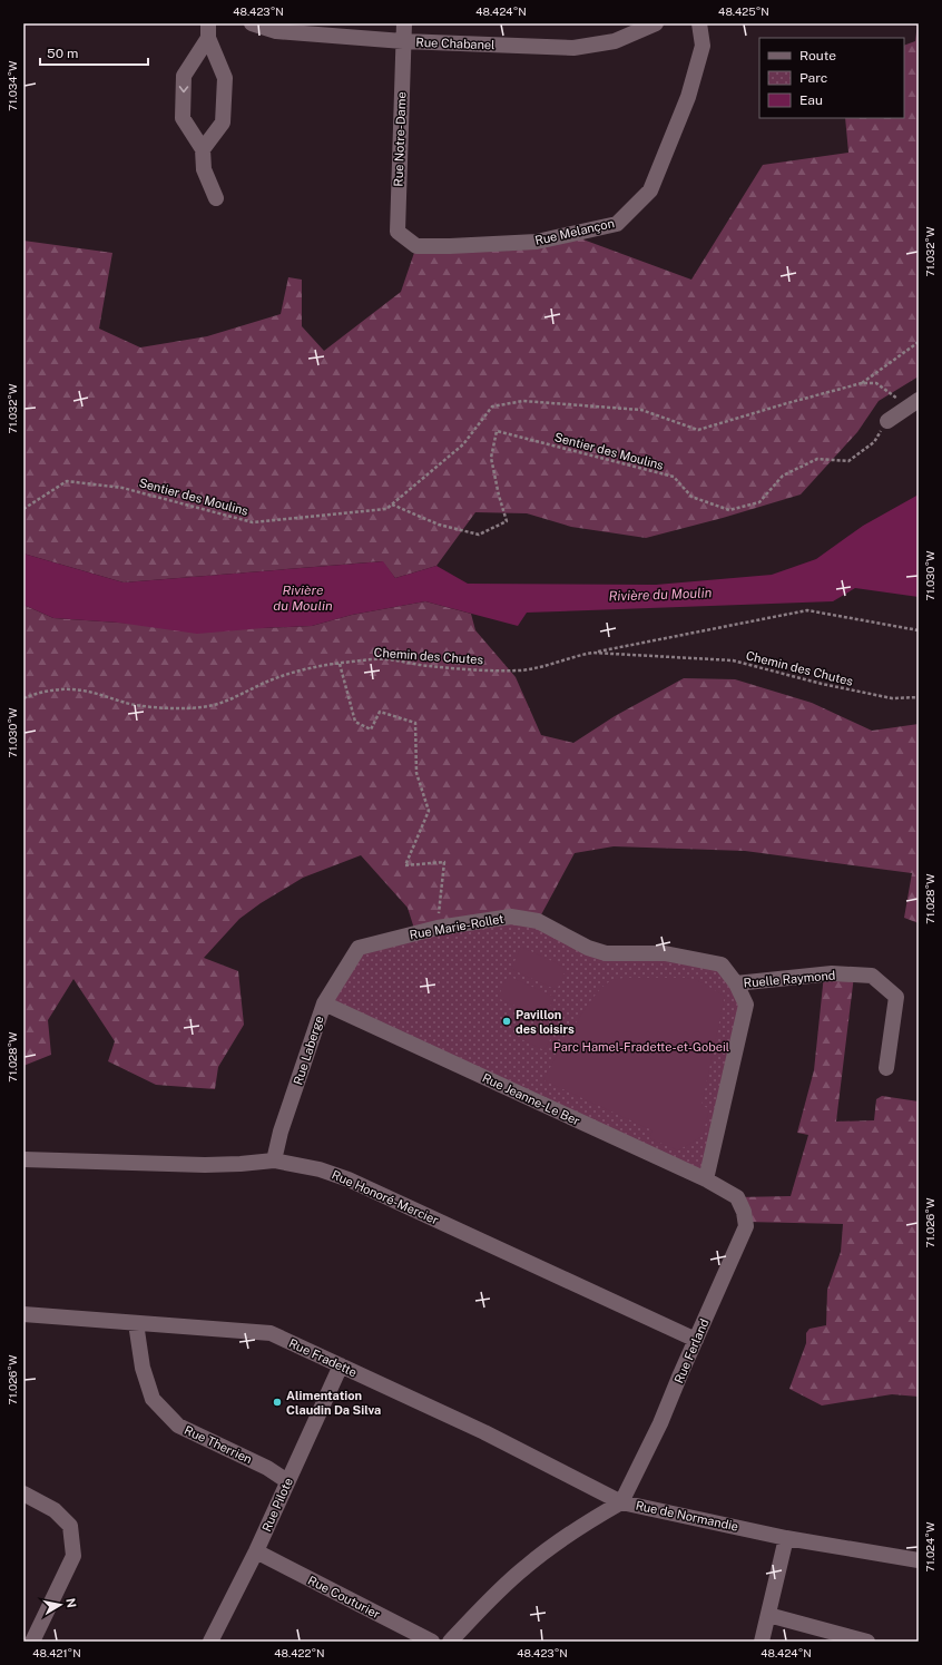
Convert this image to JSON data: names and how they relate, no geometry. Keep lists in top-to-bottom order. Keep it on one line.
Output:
{"streets":{"street":["Rue Chabanel","Rue Notre-Dame","Rue Melançon","Rue Marie-Rollet","Ruelle Raymond","Rue Laberge","Rue Jeanne-Le Ber","Rue Honoré-Mercier","Rue Ferland","Rue Fradette","Rue Therrien","Rue Pilote","Rue de Normandie","Rue Couturier"],"path":["Sentier des Moulins","Chemin des Chutes"]},"crossings":[["Rue Chabanel","Rue Notre-Dame"],["Rue Notre-Dame","Rue Melançon"],["Rue Marie-Rollet","Ruelle Raymond"],["Rue Marie-Rollet","Rue Laberge"],["Rue Marie-Rollet","Rue Jeanne-Le Ber"],["Rue Laberge","Rue Jeanne-Le Ber"],["Rue Laberge","Rue Honoré-Mercier"],["Rue Jeanne-Le Ber","Rue Ferland"],["Rue Honoré-Mercier","Rue Ferland"],["Rue Ferland","Rue Fradette"],["Rue Ferland","Rue de Normandie"],["Rue Fradette","Rue Therrien"],["Rue Fradette","Rue Pilote"],["Rue Fradette","Rue de Normandie"],["Rue Therrien","Rue Pilote"],["Rue Pilote","Rue Couturier"]],"water":["Rivière du Moulin"],"parks":["Parc Hamel-Fradette-et-Gobeil"],"places":["Pavillon des loisirs","Alimentation Claudin Da Silva"],"legend":["Route","Parc","Eau"],"scale_bar":"50 m","north":"right","coordinates":["48.423°N","48.424°N","48.425°N","71.034°W","71.032°W","71.030°W","71.028°W","71.026°W","71.024°W","48.421°N","48.422°N"]}
